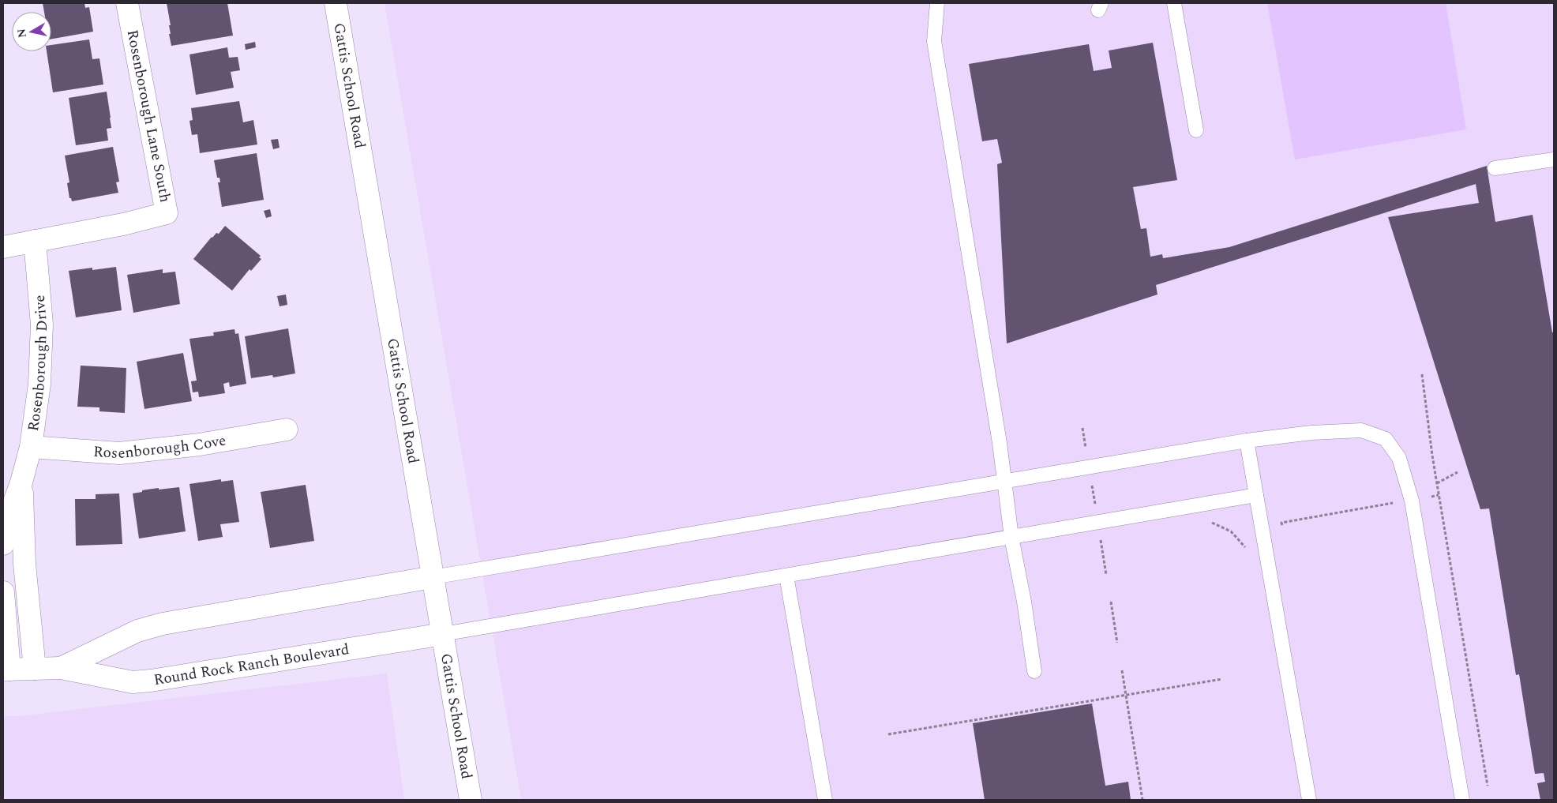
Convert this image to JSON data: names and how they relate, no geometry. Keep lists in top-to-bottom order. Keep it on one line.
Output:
{"streets":{"street":["Gattis School Road","Rosenborough Lane South","Rosenborough Drive","Rosenborough Cove","Round Rock Ranch Boulevard"]},"crossings":[["Gattis School Road","Round Rock Ranch Boulevard"],["Rosenborough Lane South","Rosenborough Drive"],["Rosenborough Drive","Rosenborough Cove"],["Rosenborough Drive","Round Rock Ranch Boulevard"]],"north":"left"}
